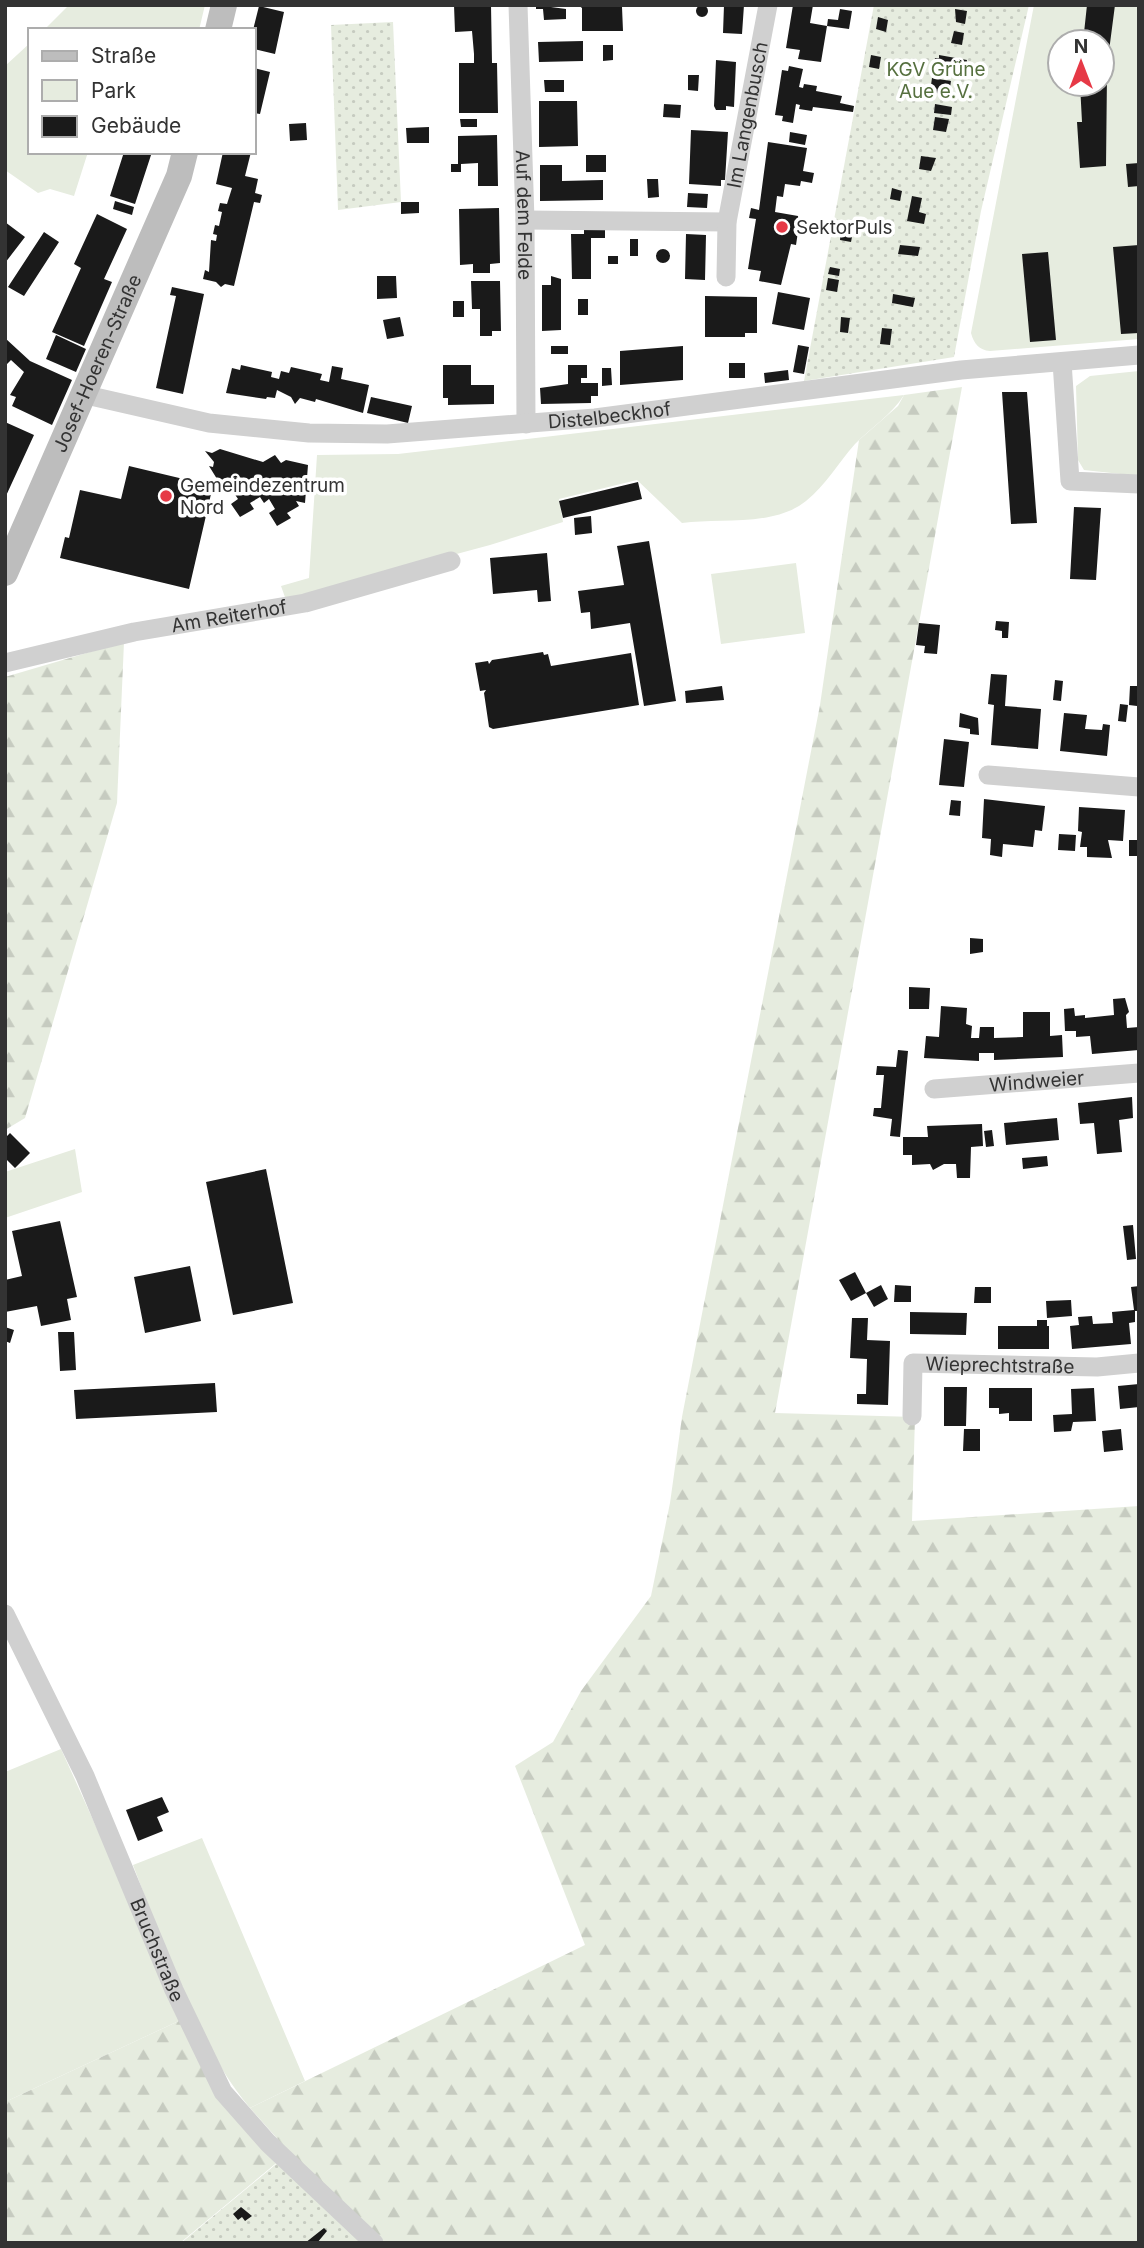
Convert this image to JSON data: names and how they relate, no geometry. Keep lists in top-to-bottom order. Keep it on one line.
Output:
{"streets":{"street":["Im Langenbusch","Auf dem Felde","Josef-Hoeren-Straße","Distelbeckhof","Am Reiterhof","Windweier","Wieprechtstraße","Bruchstraße"]},"crossings":[["Auf dem Felde","Distelbeckhof"],["Josef-Hoeren-Straße","Distelbeckhof"]],"parks":["KGV Grüne Aue e.V."],"places":["SektorPuls","Gemeindezentrum Nord"],"legend":["Straße","Park","Gebäude"],"north":"top"}
